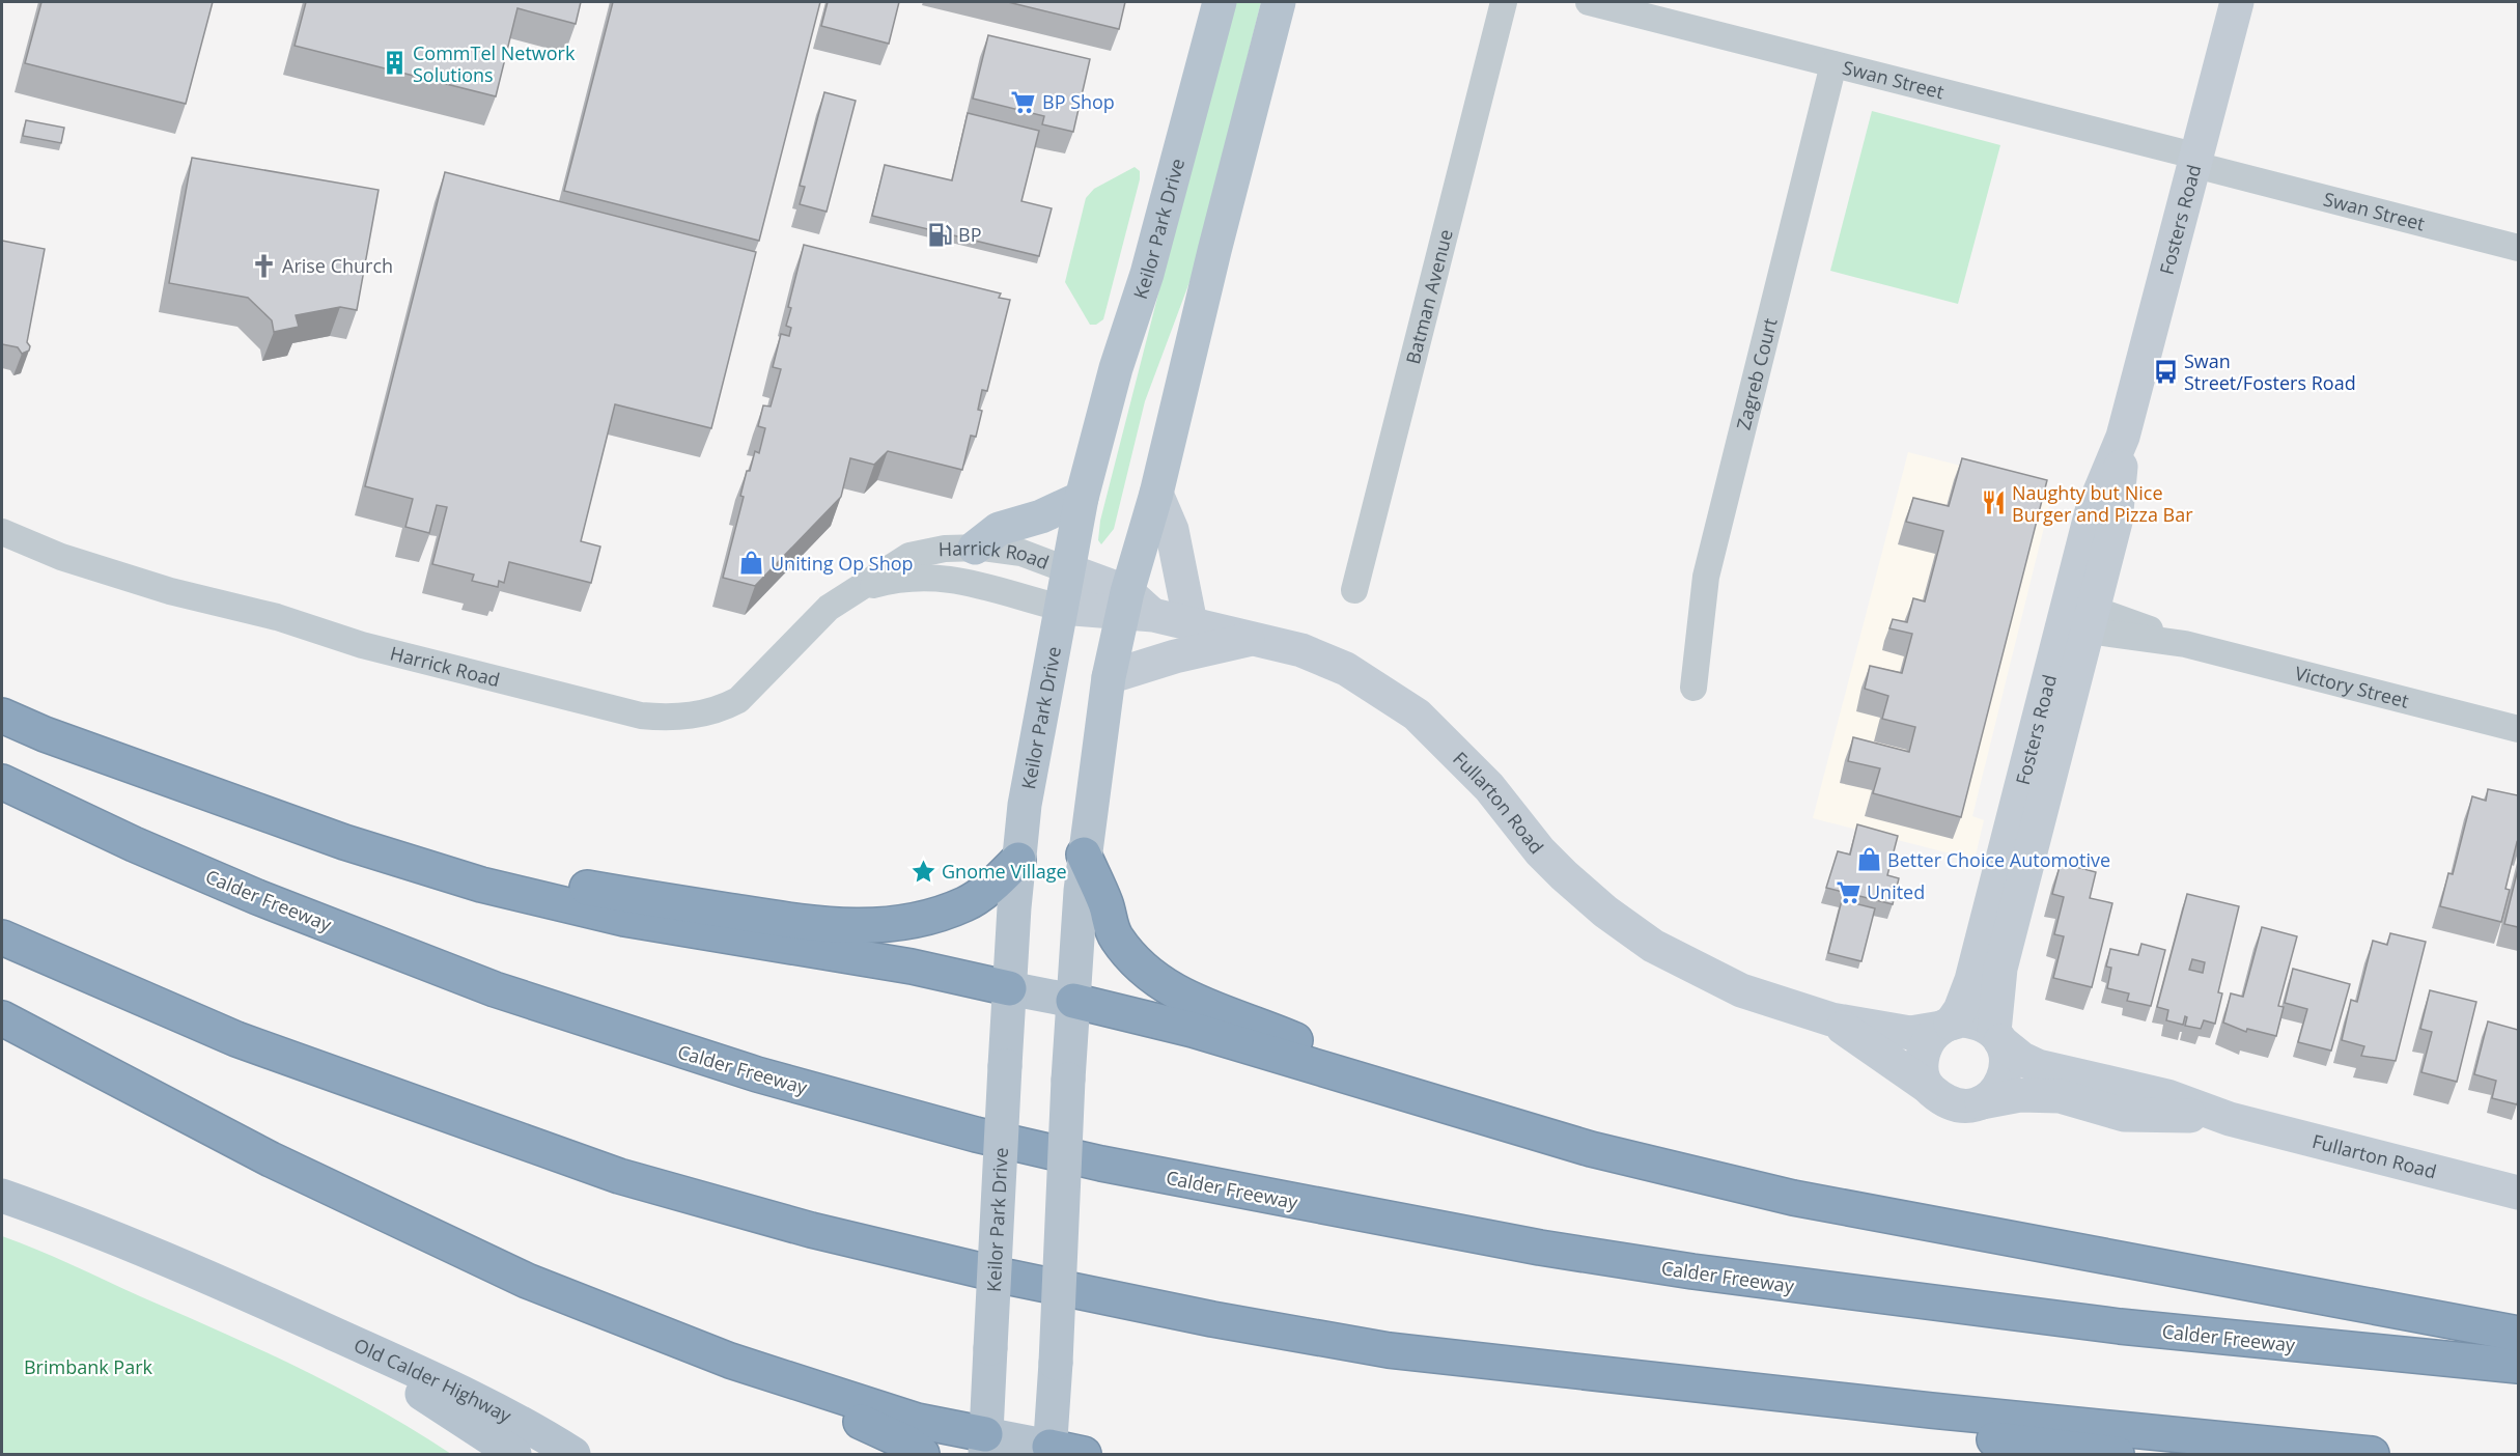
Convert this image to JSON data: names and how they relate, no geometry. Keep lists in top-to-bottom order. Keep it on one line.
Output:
{"streets":{"highway":["Calder Freeway"],"main road":["Fosters Road","Keilor Park Drive","Fullarton Road","Old Calder Highway"],"street":["Swan Street","Batman Avenue","Zagreb Court","Harrick Road","Victory Street"]},"crossings":[["Swan Street","Fosters Road"],["Swan Street","Zagreb Court"],["Fosters Road","Victory Street"],["Fosters Road","Fullarton Road"],["Keilor Park Drive","Harrick Road"],["Keilor Park Drive","Fullarton Road"],["Harrick Road","Fullarton Road"]],"parks":["Brimbank Park"],"places":{"building":["CommTel Network Solutions"],"supermarket":["BP Shop","United"],"fuel station":["BP"],"church":["Arise Church"],"bus stop":["Swan Street/Fosters Road"],"restaurant":["Naughty but Nice Burger and Pizza Bar"],"shop":["Uniting Op Shop","Better Choice Automotive"],"place":["Gnome Village"]}}
